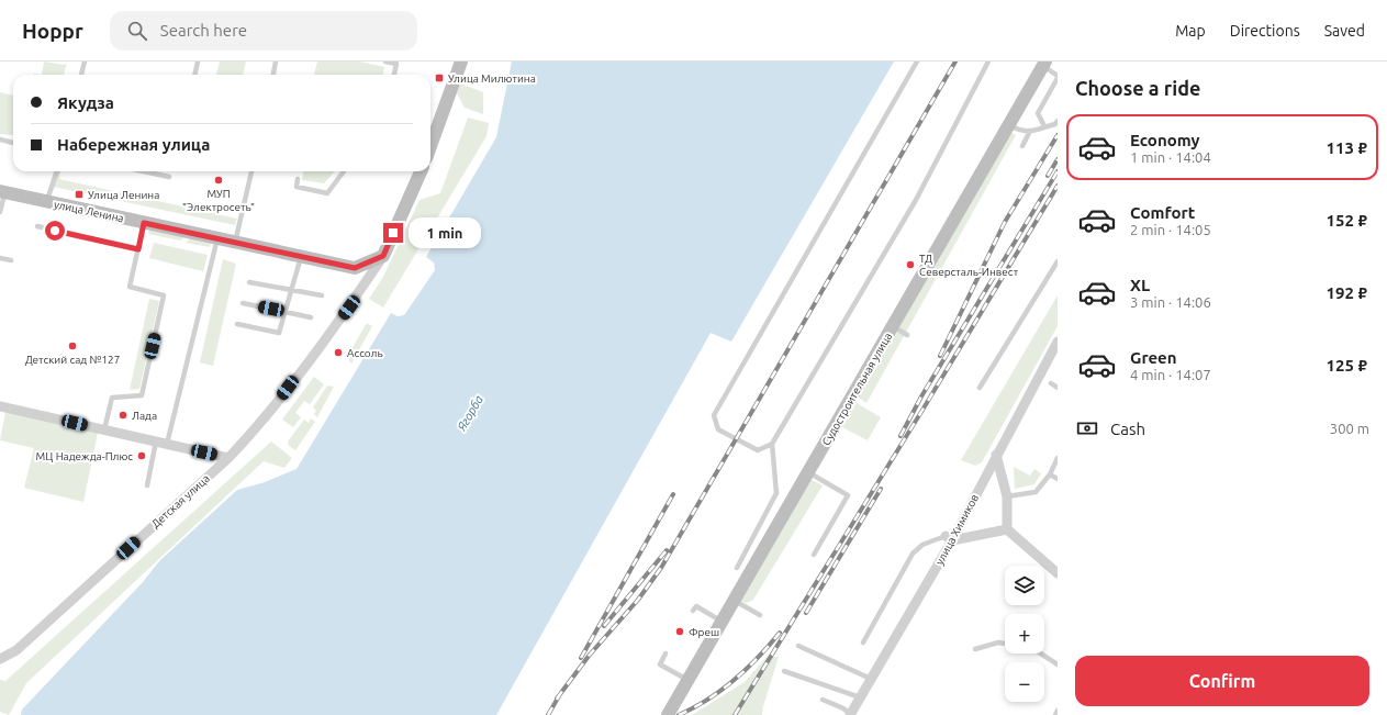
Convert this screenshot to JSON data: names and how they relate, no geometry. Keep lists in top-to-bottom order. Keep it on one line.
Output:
{"streets":{"main road":["улица Ленина","Судостроительная улица"],"street":["Детская улица","улица Химиков"]},"crossings":[["улица Ленина","Детская улица"]],"water":["Ягорба"],"places":{"transit":["Улица Милютина","Улица Ленина"],"other":["МУП \"Электросеть\"","ТД Северсталь-Инвест","Детский сад №127","Ассоль","Лада","МЦ Надежда-Плюс","Фреш"]},"page":{"header":"Hoppr","search":"Search here","nav":["Map","Directions","Saved"],"heading":"Choose a ride","banner":["Якудза","Набережная улица"],"list":[{"name":"Economy","note":"1 min · 14:04","value":"113 ₽"},{"name":"Comfort","note":"2 min · 14:05","value":"152 ₽"},{"name":"XL","note":"3 min · 14:06","value":"192 ₽"},{"name":"Green","note":"4 min · 14:07","value":"125 ₽"}],"bubble":"1 min","pay":["Cash","300 m"],"map_buttons":["+","−"],"buttons":"Confirm"}}
